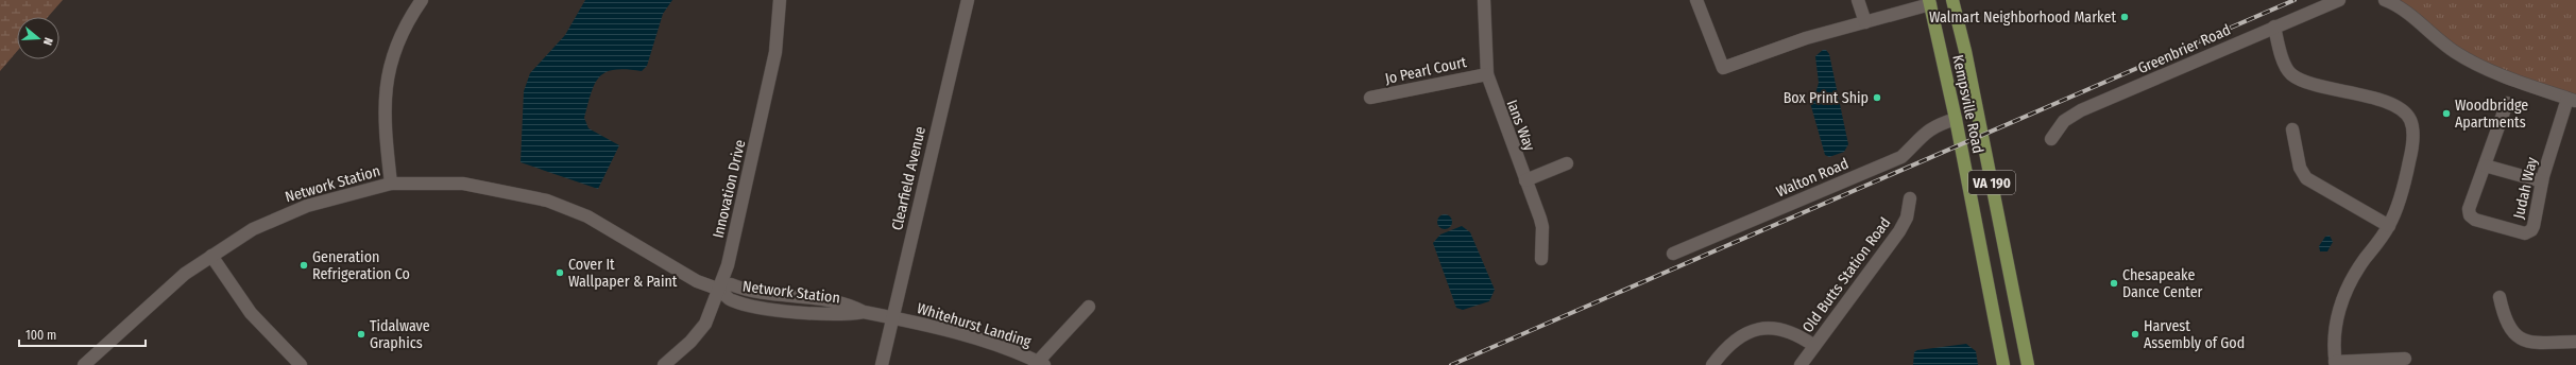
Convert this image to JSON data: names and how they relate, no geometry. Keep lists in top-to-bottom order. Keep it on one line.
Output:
{"streets":{"main road":["Kempsville Road","VA 190"],"street":["Greenbrier Road","Jo Pearl Court","Ians Way","Walton Road","Clearfield Avenue","Network Station","Judah Way","Innovation Drive","Old Butts Station Road","Whitehurst Landing"]},"crossings":[["Jo Pearl Court","Ians Way"],["Kempsville Road","Walton Road"],["Clearfield Avenue","Network Station"],["Clearfield Avenue","Whitehurst Landing"],["Network Station","Innovation Drive"],["Network Station","Whitehurst Landing"]],"places":["Walmart Neighborhood Market","Box Print Ship","Woodbridge Apartments","Generation Refrigeration Co","Cover It Wallpaper & Paint","Chesapeake Dance Center","Tidalwave Graphics","Harvest Assembly of God"],"scale_bar":"100 m","north":"right"}
